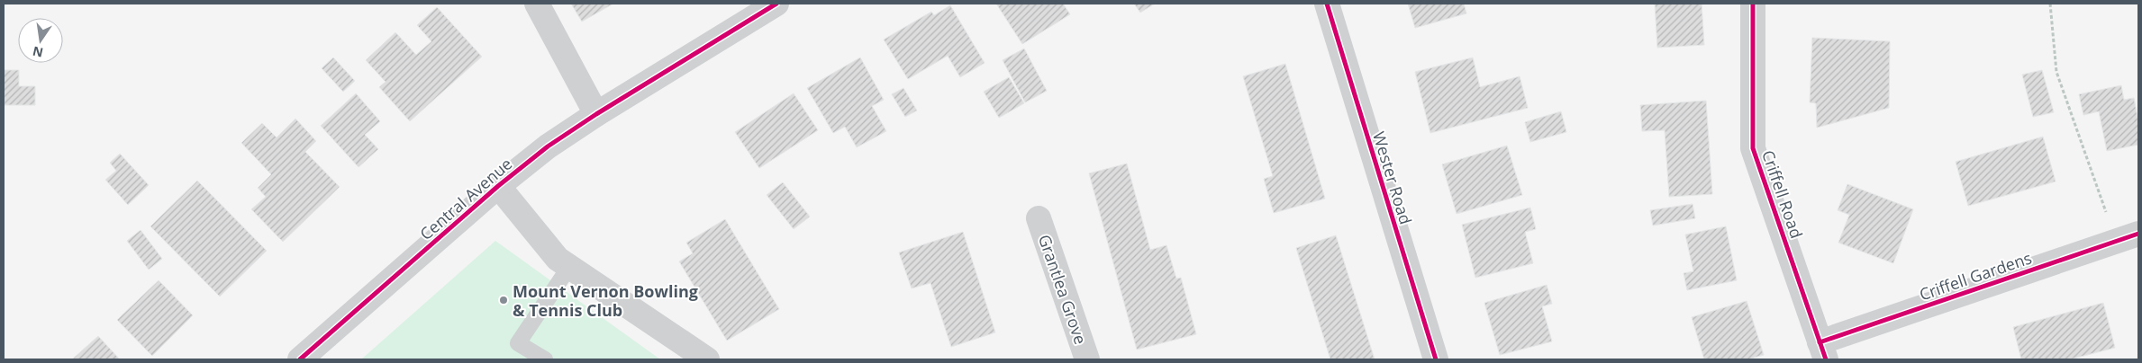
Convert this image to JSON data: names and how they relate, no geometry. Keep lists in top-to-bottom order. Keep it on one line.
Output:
{"streets":{"street":["Wester Road","Criffell Road","Central Avenue","Criffell Gardens","Grantlea Grove"]},"crossings":[["Criffell Road","Criffell Gardens"]],"places":["Mount Vernon Bowling & Tennis Club"],"north":"bottom"}
